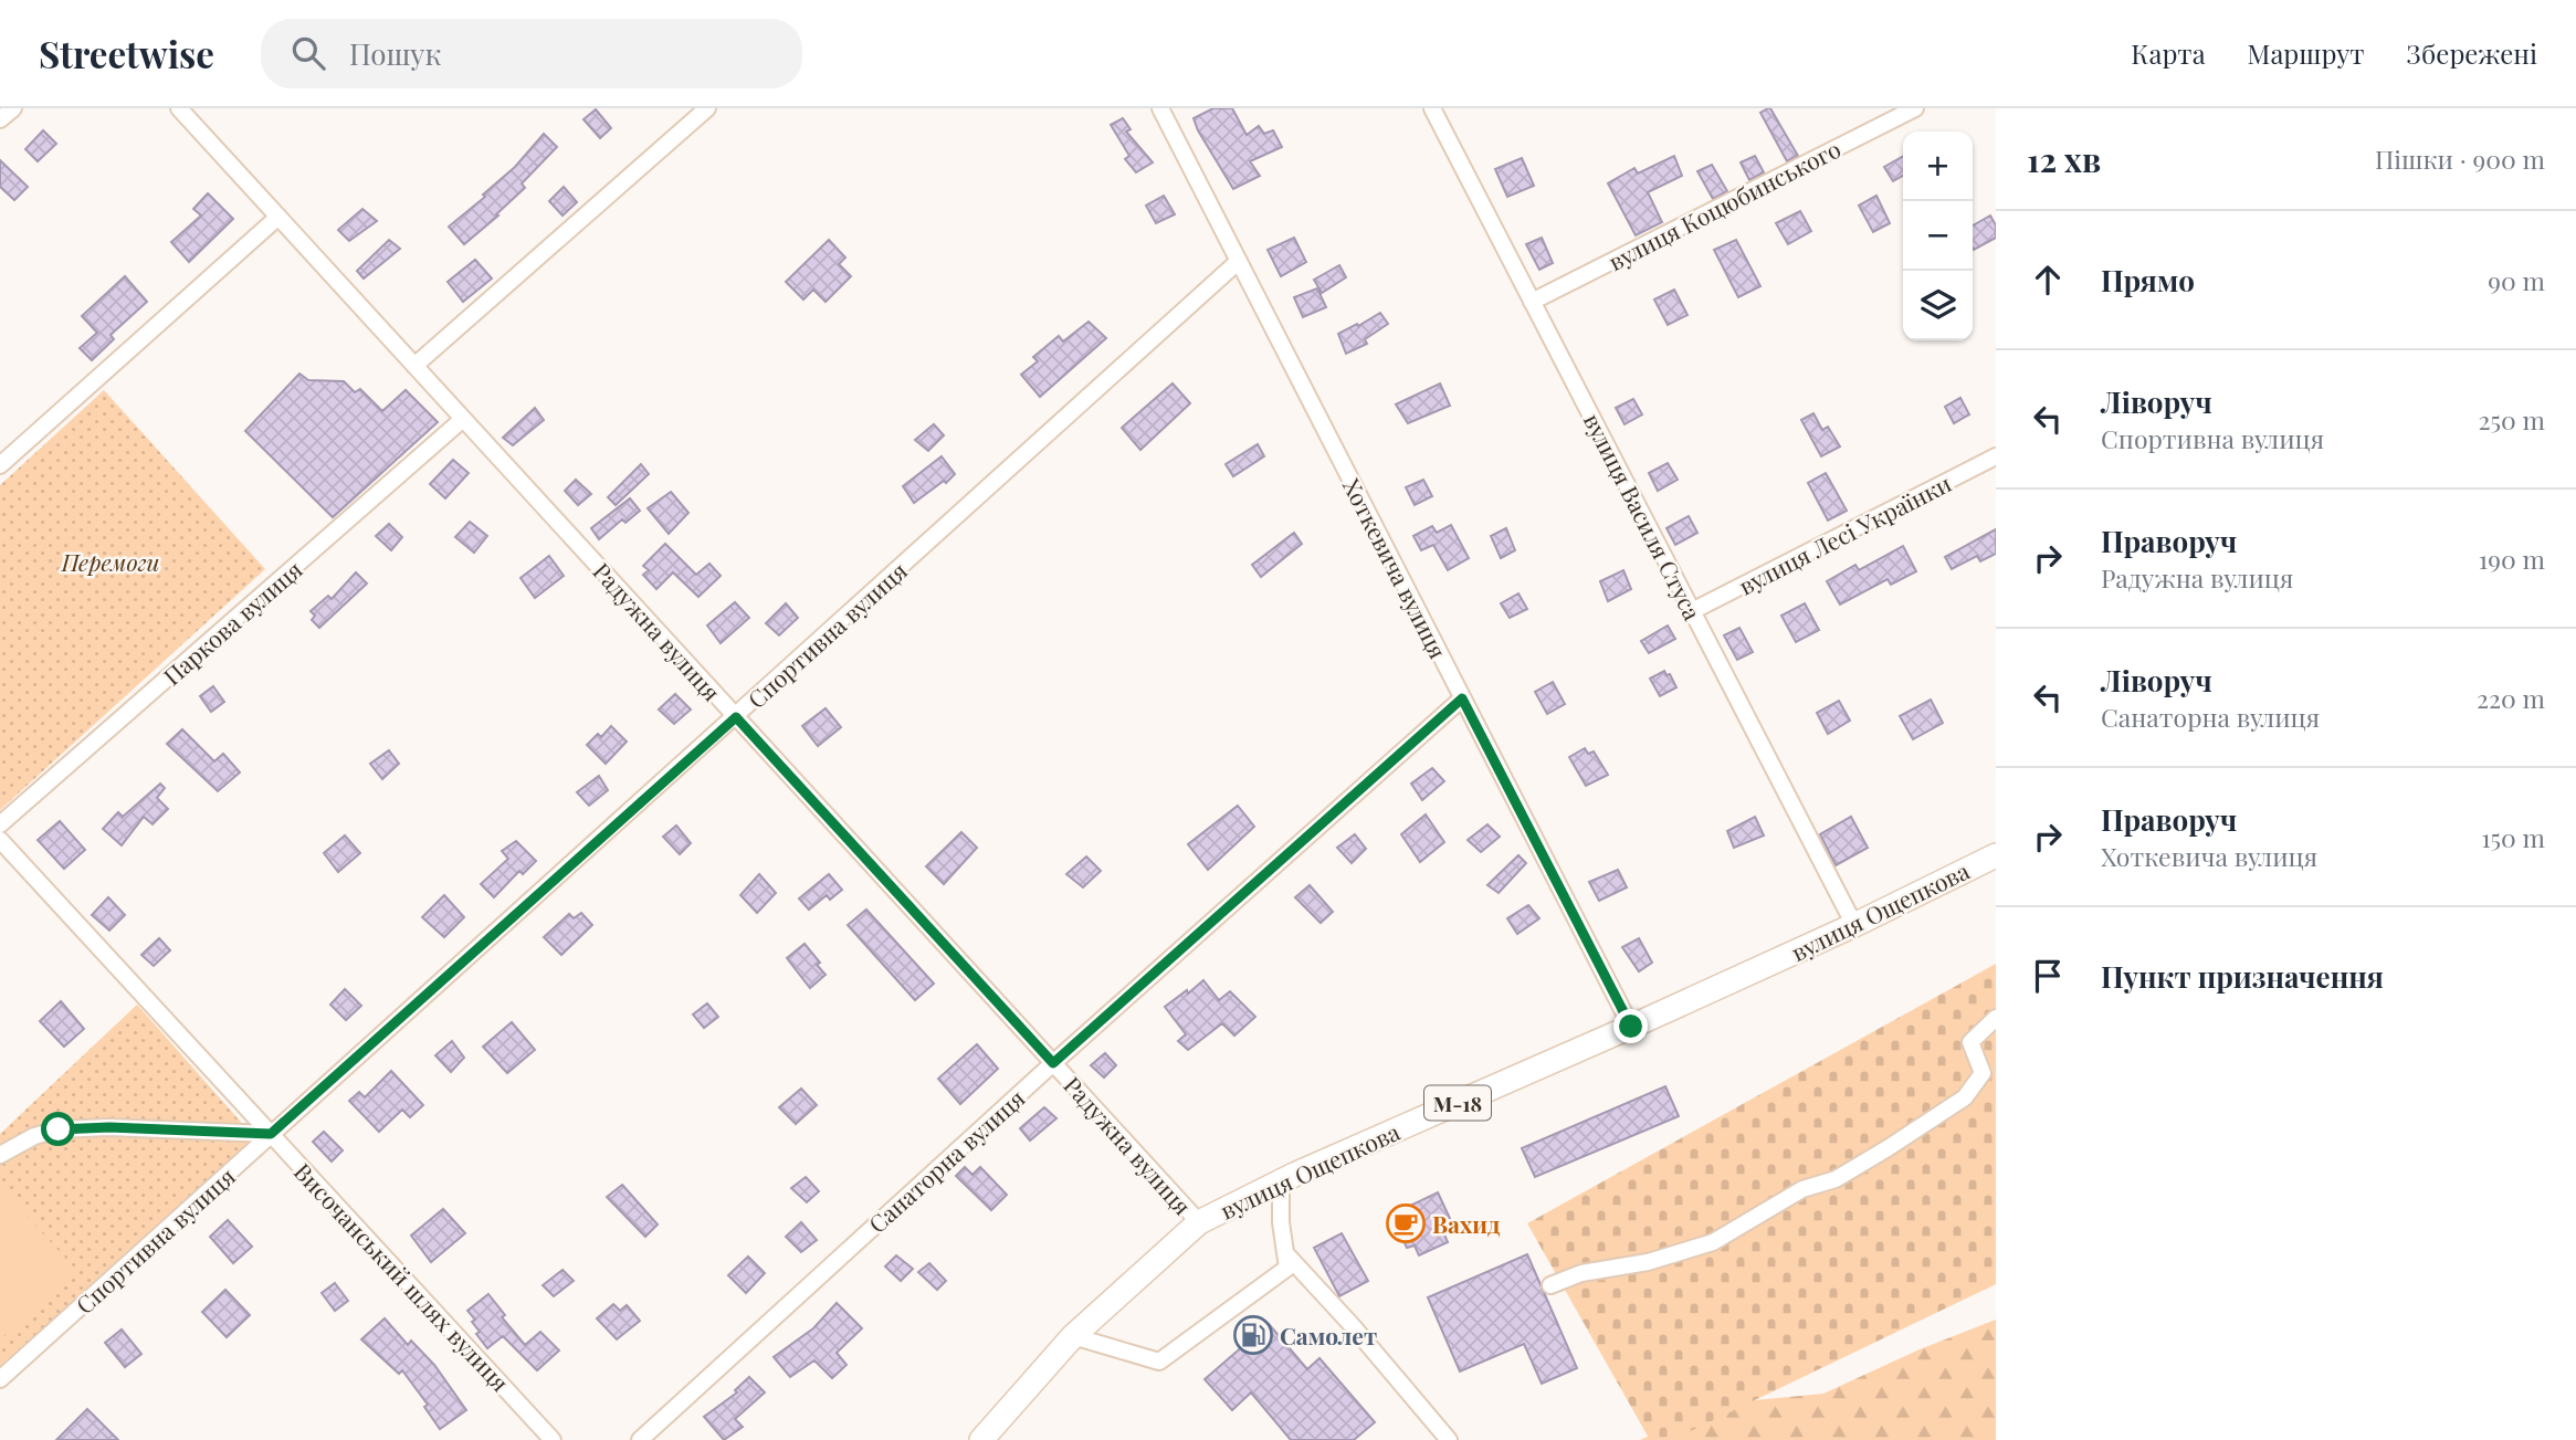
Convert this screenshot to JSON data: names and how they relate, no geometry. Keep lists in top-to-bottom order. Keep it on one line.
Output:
{"streets":{"highway":["вулиця Ощепкова","М-18"],"street":["вулиця Коцюбинського","вулиця Василя Стуса","вулиця Лесі Українки","Хоткевича вулиця","Паркова вулиця","Радужна вулиця","Спортивна вулиця","Санаторна вулиця","Височанський шлях вулиця"]},"crossings":[["вулиця Коцюбинського","вулиця Василя Стуса"],["вулиця Василя Стуса","вулиця Лесі Українки"],["вулиця Василя Стуса","вулиця Ощепкова"],["Хоткевича вулиця","Спортивна вулиця"],["Хоткевича вулиця","вулиця Ощепкова"],["Хоткевича вулиця","Санаторна вулиця"],["Паркова вулиця","Радужна вулиця"],["Радужна вулиця","Спортивна вулиця"],["Радужна вулиця","вулиця Ощепкова"],["Радужна вулиця","Санаторна вулиця"],["Спортивна вулиця","Височанський шлях вулиця"]],"parks":["Перемоги"],"places":{"cafe":["Вахид"],"fuel station":["Самолет"]},"page":{"header":"Streetwise","search":"Пошук","nav":["Карта","Маршрут","Збережені"],"heading":["12 хв","Пішки · 900 m"],"map_buttons":["+","−"],"list":[["Прямо","90 m"],["Ліворуч","Спортивна вулиця","250 m"],["Праворуч","Радужна вулиця","190 m"],["Ліворуч","Санаторна вулиця","220 m"],["Праворуч","Хоткевича вулиця","150 m"],"Пункт призначення"]}}
